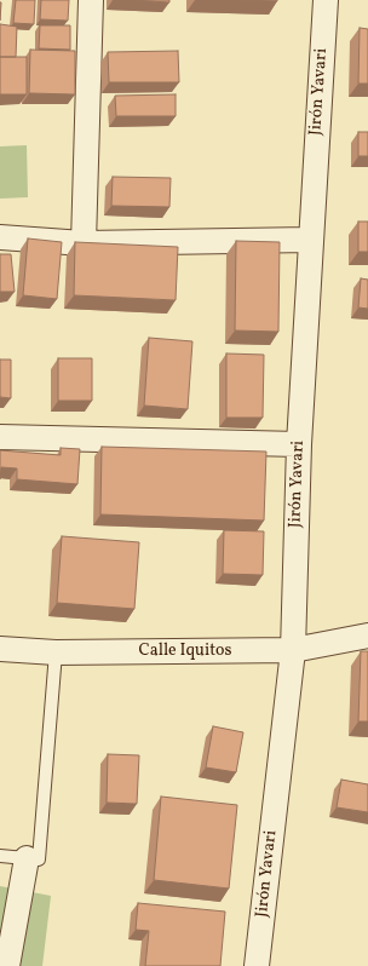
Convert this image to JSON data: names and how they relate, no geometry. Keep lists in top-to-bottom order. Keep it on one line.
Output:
{"streets":{"street":["Jirón Yavari","Calle Iquitos"]},"crossings":[["Jirón Yavari","Calle Iquitos"]]}
